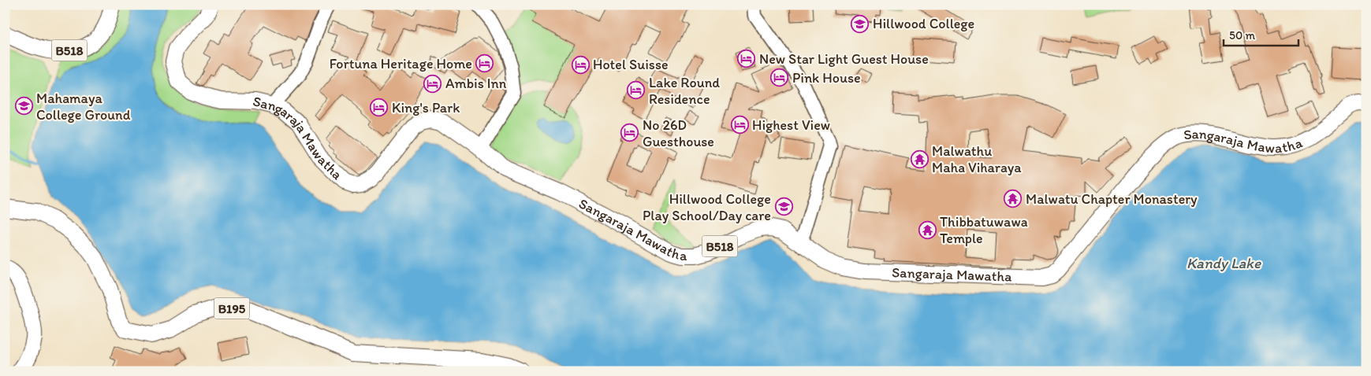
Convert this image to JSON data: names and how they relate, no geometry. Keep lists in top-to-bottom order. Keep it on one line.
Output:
{"streets":{"main road":["B518","Sangaraja Mawatha","B195"]},"water":["Kandy Lake"],"places":{"school or university":["Hillwood College","Mahamaya College Ground","Hillwood College Play School/Day care"],"hotel":["New Star Light Guest House","Fortuna Heritage Home","Hotel Suisse","Pink House","Ambis Inn","Lake Round Residence","King's Park","Highest View","No 26D Guesthouse"],"temple":["Malwathu Maha Viharaya","Malwatu Chapter Monastery","Thibbatuwawa Temple"]},"scale_bar":"50 m"}
